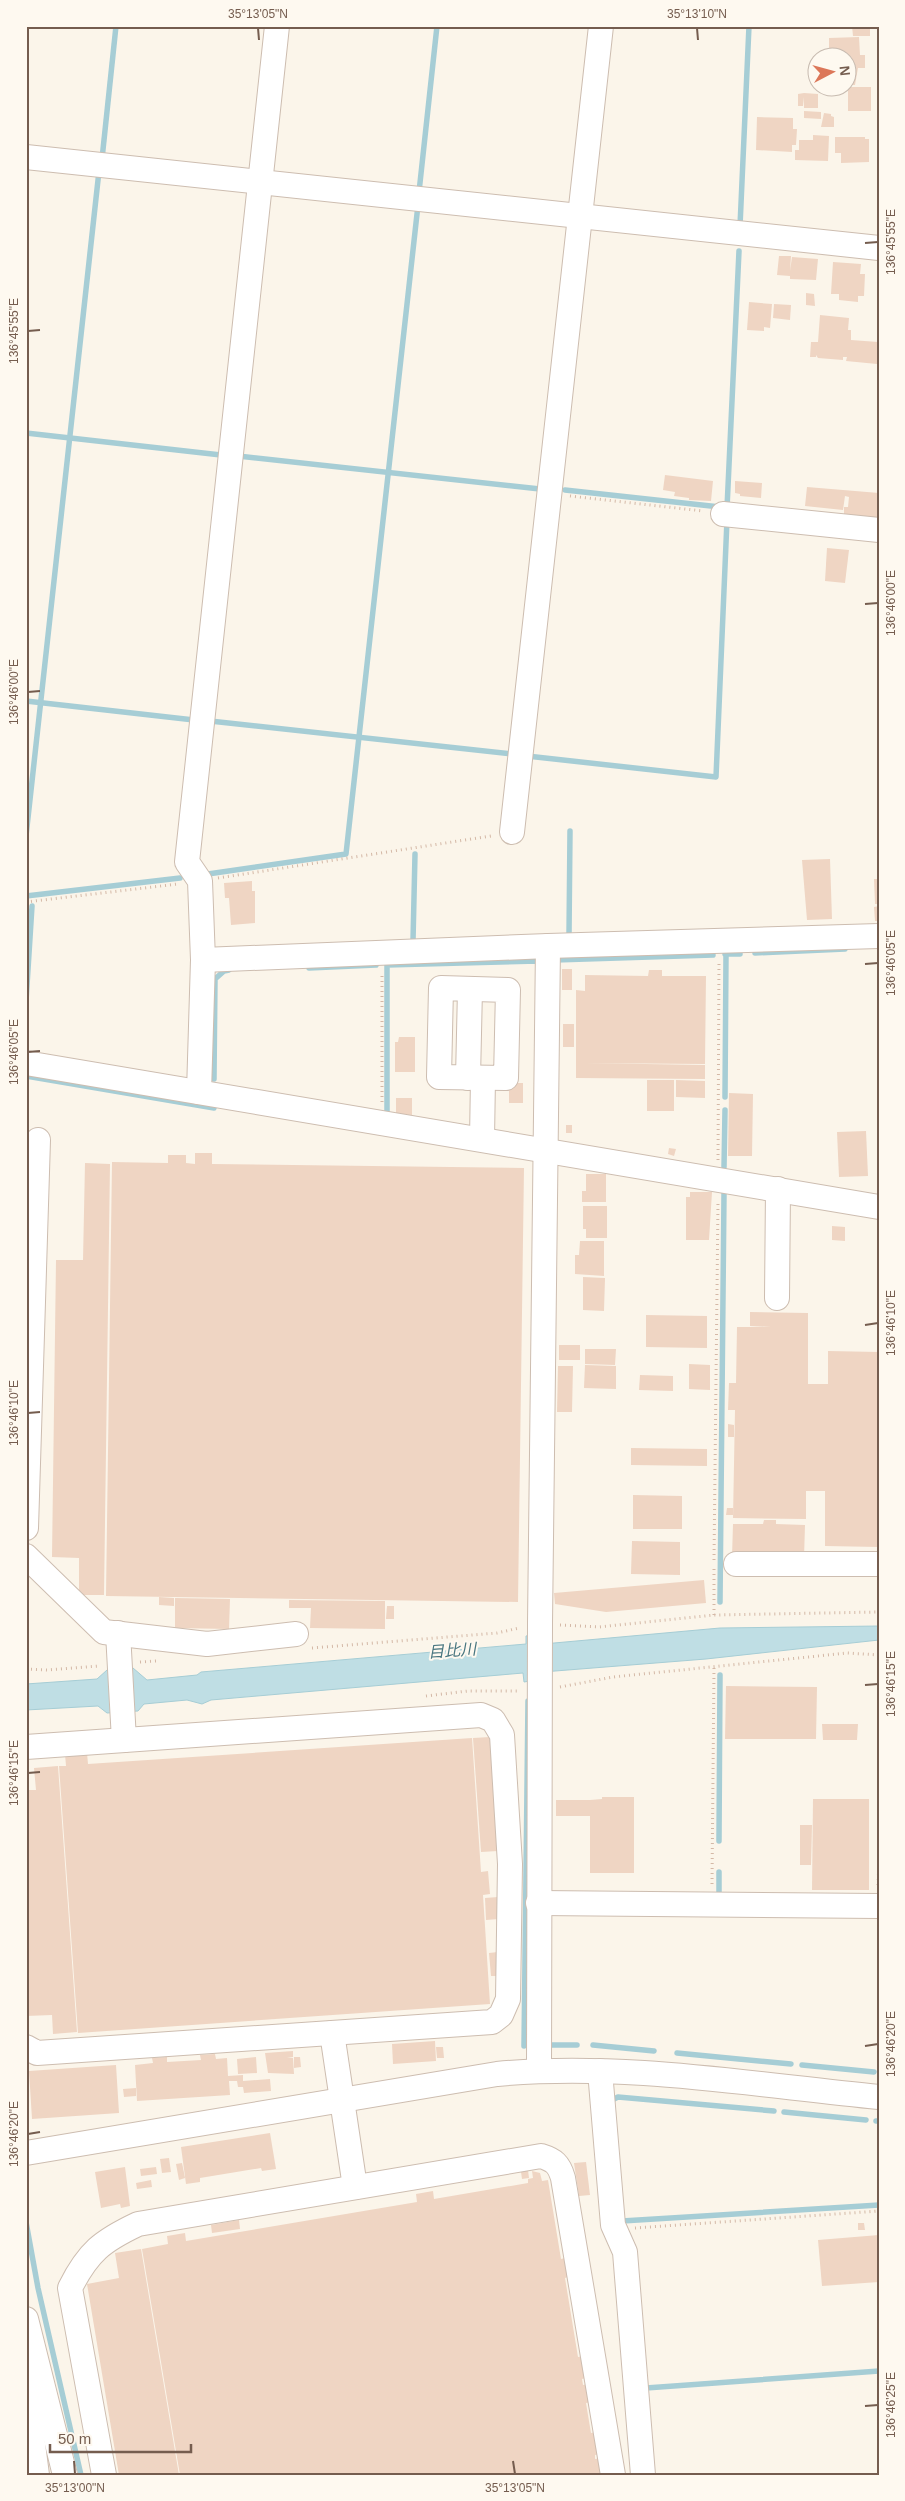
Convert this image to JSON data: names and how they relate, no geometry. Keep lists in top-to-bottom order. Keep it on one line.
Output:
{"water":["目比川"],"scale_bar":"50 m","north":"right","coordinates":["35°13'05\"N","35°13'10\"N","136°45'55\"E","136°46'00\"E","136°46'05\"E","136°46'10\"E","136°46'15\"E","136°46'20\"E","136°46'25\"E","35°13'00\"N"]}
